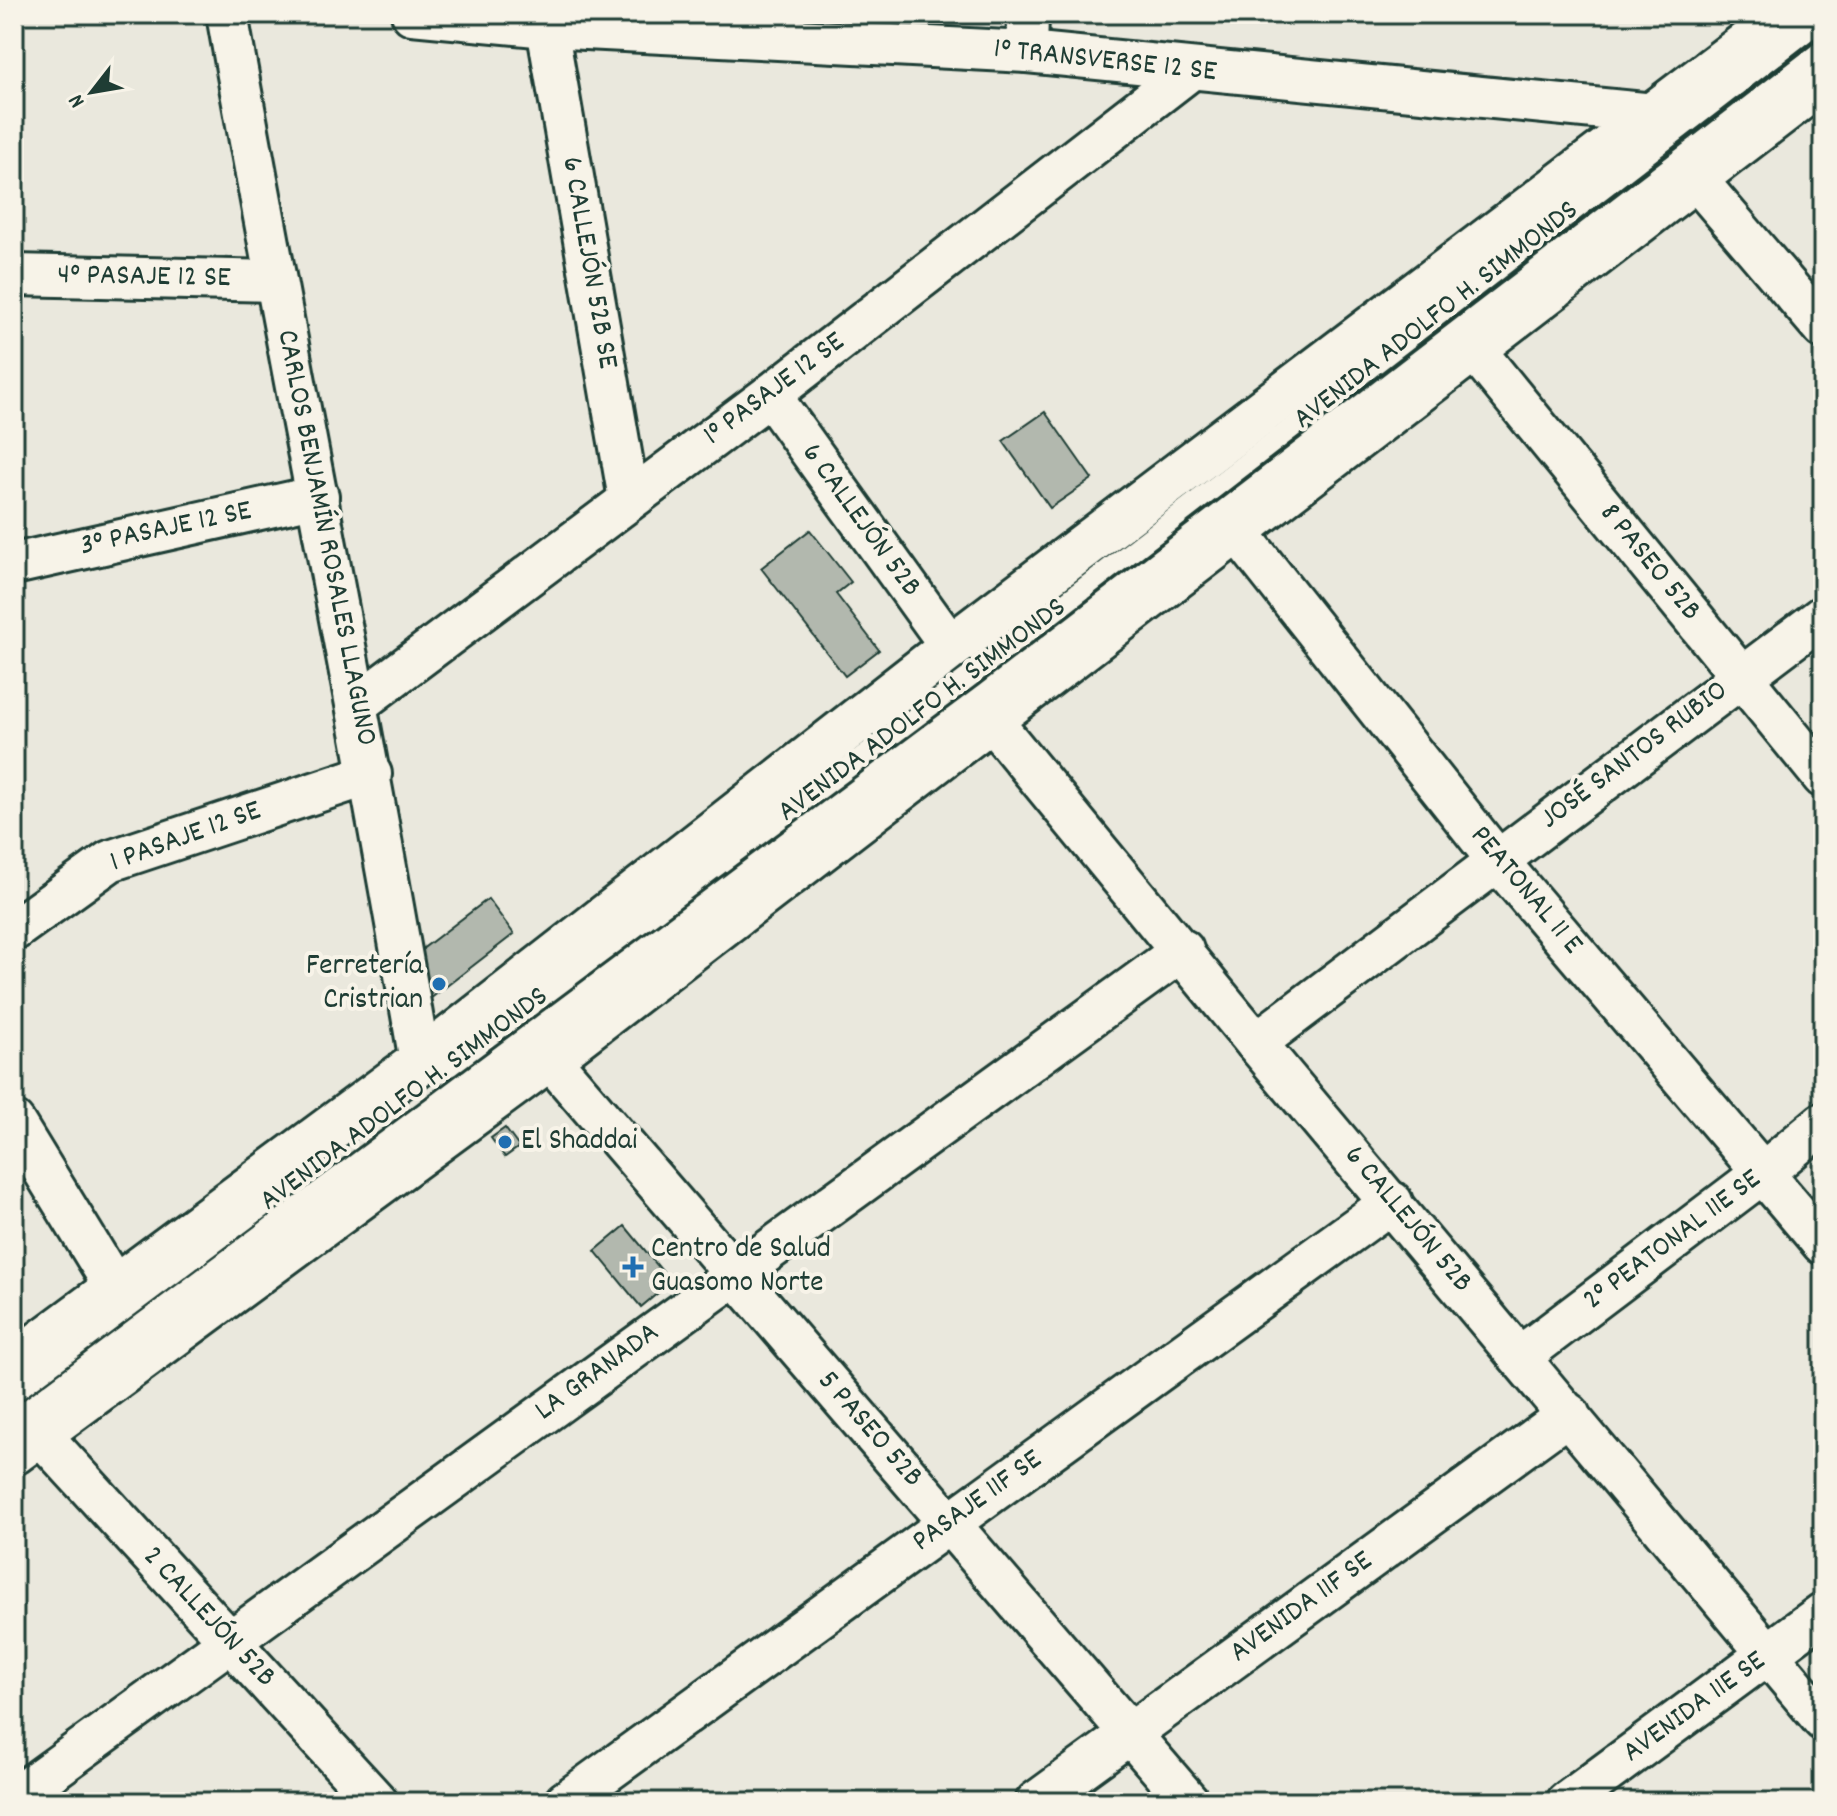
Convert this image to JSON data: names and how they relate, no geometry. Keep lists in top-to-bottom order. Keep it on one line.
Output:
{"streets":{"main road":["AVENIDA ADOLFO H. SIMMONDS"],"street":["1° TRANSVERSE 12 SE","6 CALLEJÓN 52B SE","4° PASAJE 12 SE","1° PASAJE 12 SE","6 CALLEJÓN 52B","3° PASAJE 12 SE","CARLOS BENJAMÍN ROSALES LLAGUNO","8 PASEO 52B","JOSÉ SANTOS RUBIO","1 PASAJE 12 SE","PEATONAL 11 E","2° PEATONAL 11E SE","LA GRANADA","5 PASEO 52B","PASAJE 11F SE","AVENIDA 11F SE","2 CALLEJÓN 52B","AVENIDA 11E SE"]},"crossings":[["1° TRANSVERSE 12 SE","6 CALLEJÓN 52B SE"],["1° TRANSVERSE 12 SE","AVENIDA ADOLFO H. SIMMONDS"],["1° TRANSVERSE 12 SE","1° PASAJE 12 SE"],["6 CALLEJÓN 52B SE","1° PASAJE 12 SE"],["4° PASAJE 12 SE","CARLOS BENJAMÍN ROSALES LLAGUNO"],["AVENIDA ADOLFO H. SIMMONDS","6 CALLEJÓN 52B"],["AVENIDA ADOLFO H. SIMMONDS","CARLOS BENJAMÍN ROSALES LLAGUNO"],["AVENIDA ADOLFO H. SIMMONDS","8 PASEO 52B"],["AVENIDA ADOLFO H. SIMMONDS","PEATONAL 11 E"],["AVENIDA ADOLFO H. SIMMONDS","5 PASEO 52B"],["AVENIDA ADOLFO H. SIMMONDS","2 CALLEJÓN 52B"],["1° PASAJE 12 SE","6 CALLEJÓN 52B"],["1° PASAJE 12 SE","CARLOS BENJAMÍN ROSALES LLAGUNO"],["6 CALLEJÓN 52B","JOSÉ SANTOS RUBIO"],["6 CALLEJÓN 52B","2° PEATONAL 11E SE"],["6 CALLEJÓN 52B","LA GRANADA"],["6 CALLEJÓN 52B","PASAJE 11F SE"],["6 CALLEJÓN 52B","AVENIDA 11F SE"],["6 CALLEJÓN 52B","AVENIDA 11E SE"],["3° PASAJE 12 SE","CARLOS BENJAMÍN ROSALES LLAGUNO"],["CARLOS BENJAMÍN ROSALES LLAGUNO","1 PASAJE 12 SE"],["8 PASEO 52B","JOSÉ SANTOS RUBIO"],["JOSÉ SANTOS RUBIO","PEATONAL 11 E"],["PEATONAL 11 E","2° PEATONAL 11E SE"],["LA GRANADA","5 PASEO 52B"],["LA GRANADA","2 CALLEJÓN 52B"],["5 PASEO 52B","PASAJE 11F SE"],["5 PASEO 52B","AVENIDA 11F SE"]],"places":{"other":["Ferretería Cristrian","El Shaddai"],"health":["Centro de Salud Guasomo Norte"]},"north":"bottom left"}
